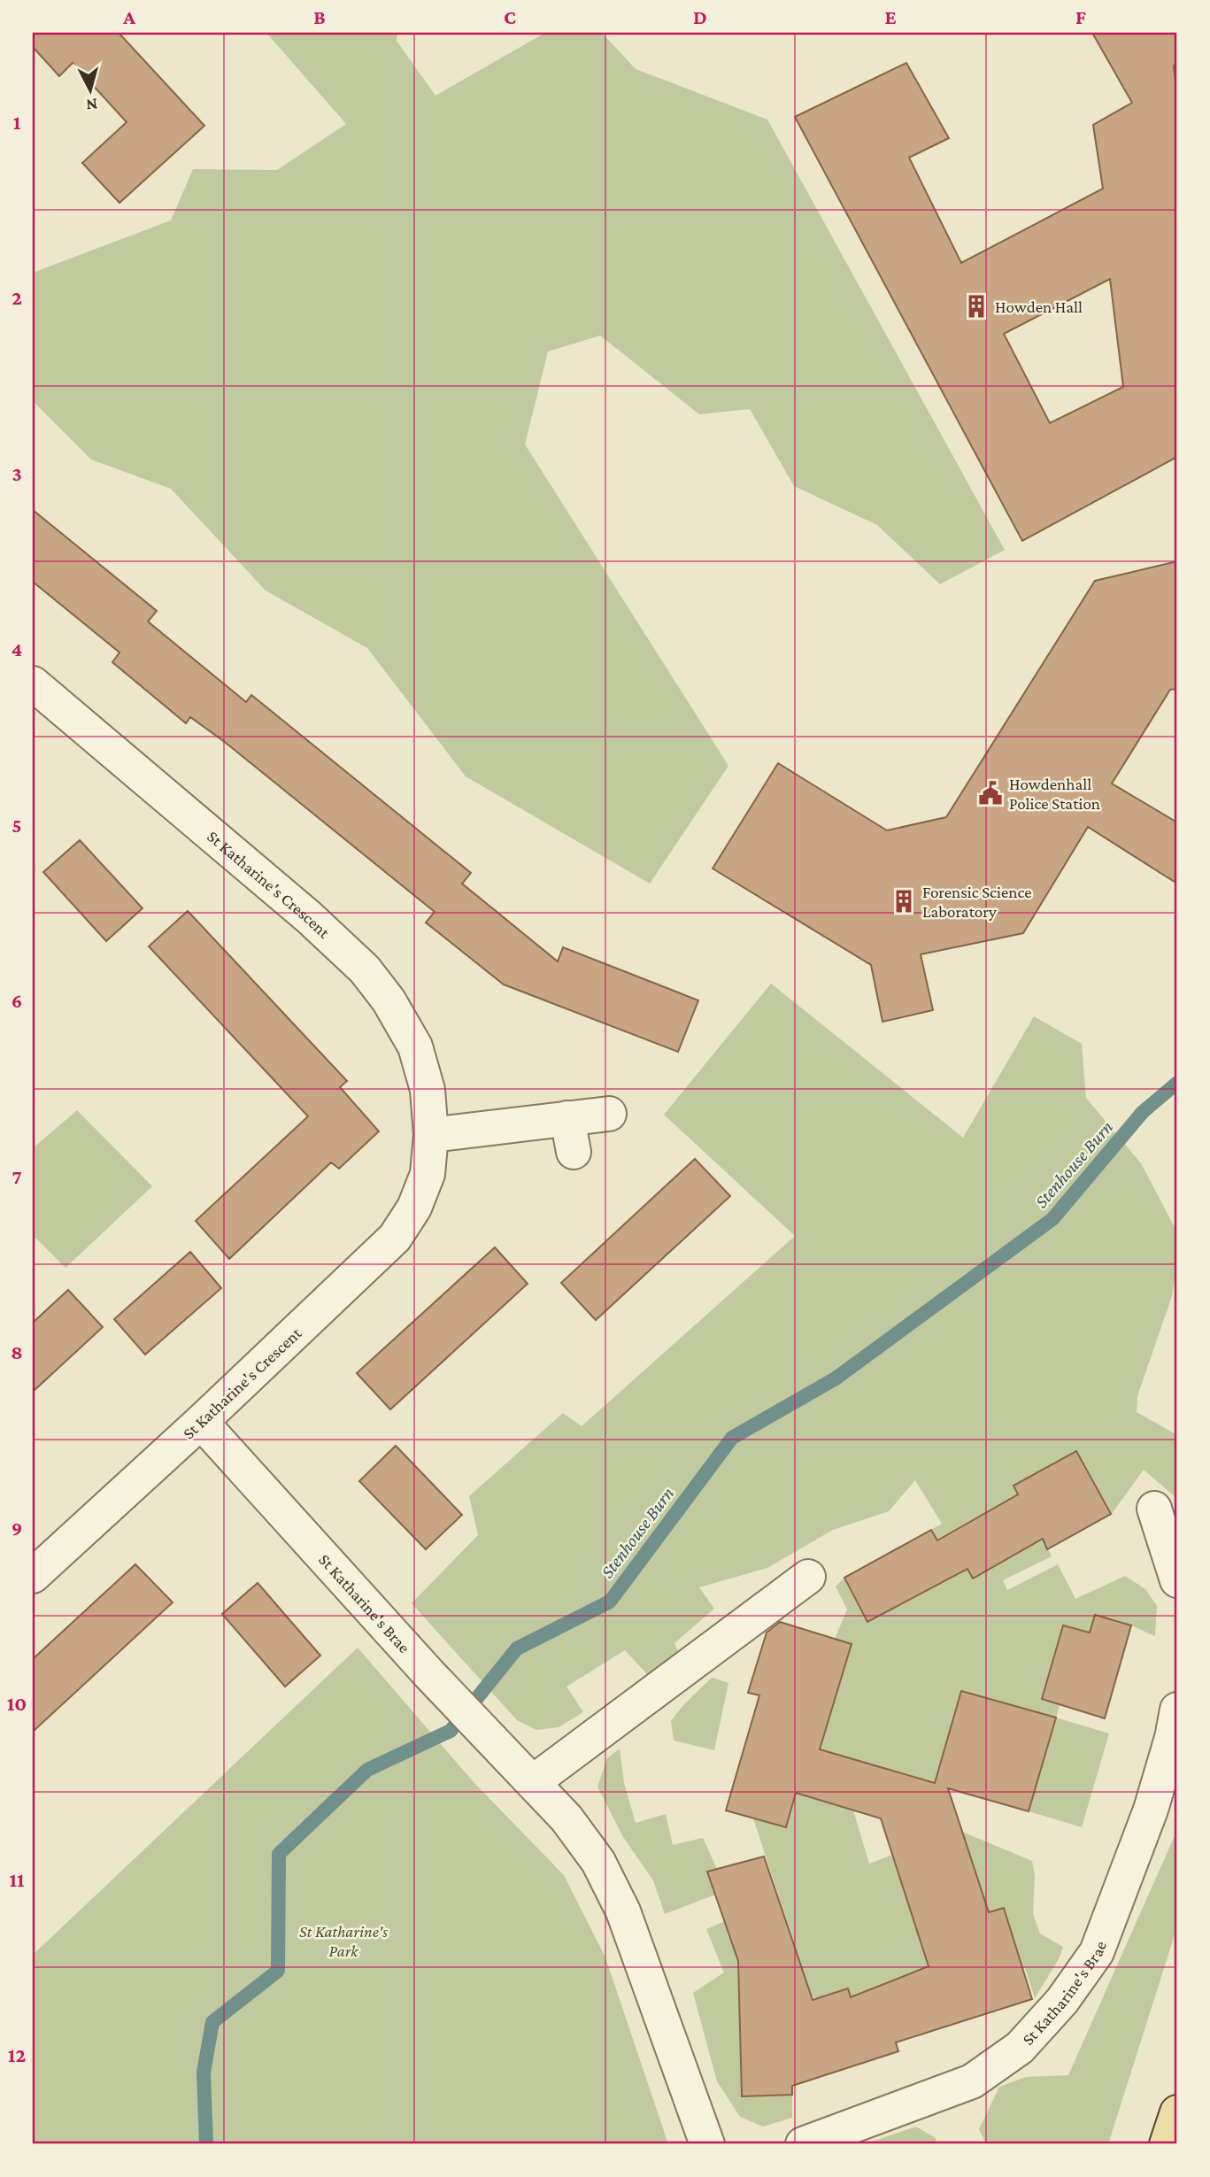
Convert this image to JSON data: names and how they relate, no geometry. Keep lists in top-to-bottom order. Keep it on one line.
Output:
{"streets":{"street":["St Katharine's Crescent","St Katharine's Brae"]},"crossings":[["St Katharine's Crescent","St Katharine's Brae"]],"water":["Stenhouse Burn"],"parks":["St Katharine's Park"],"places":{"building":["Howden Hall","Forensic Science Laboratory"],"public building":["Howdenhall Police Station"]},"north":"bottom","grid":{"columns":["A","B","C","D","E","F"],"rows":["1","2","3","4","5","6","7","8","9","10","11","12"]}}
